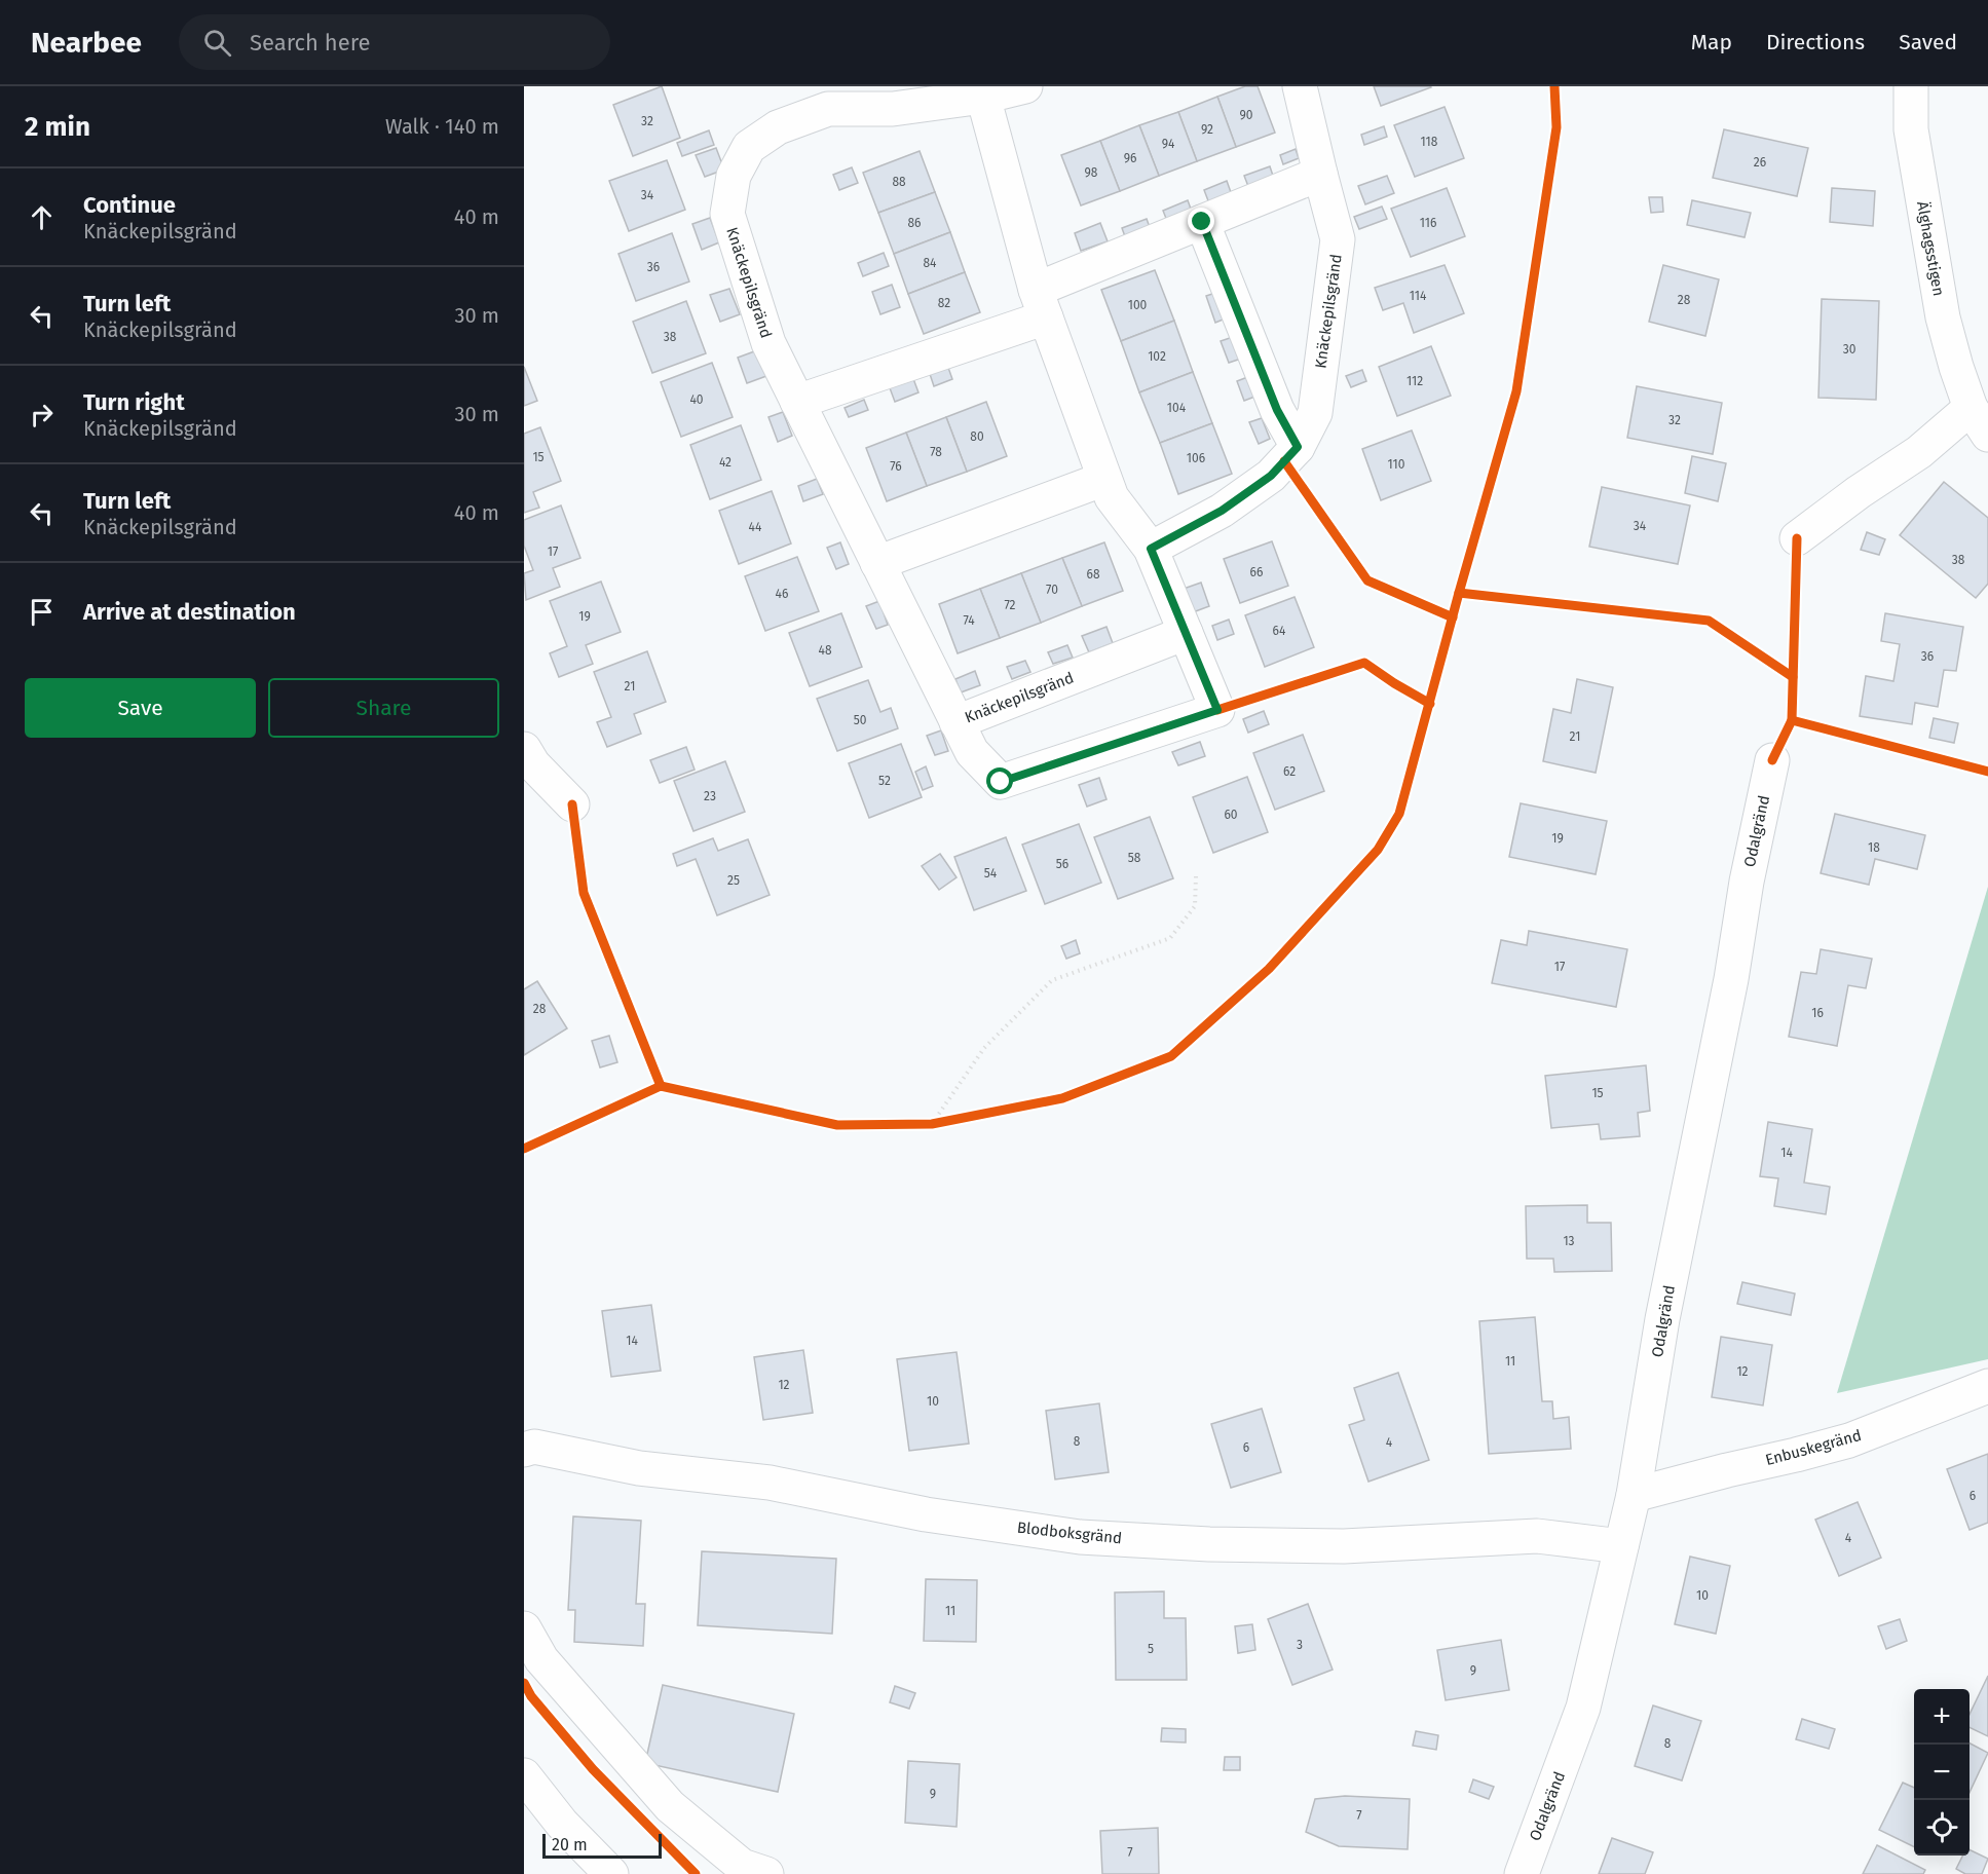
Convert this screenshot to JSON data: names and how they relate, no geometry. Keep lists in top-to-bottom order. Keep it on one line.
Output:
{"streets":{"street":["Älghagsstigen","Knäckepilsgränd","Odalgränd","Enbuskegränd","Blodboksgränd"]},"crossings":[["Odalgränd","Enbuskegränd"],["Odalgränd","Blodboksgränd"]],"house_numbers":["90","32","92","118","94","96","26","98","88","34","86","116","84","36","114","28","82","100","38","30","102","112","40","104","32","80","78","15","106","42","110","76","34","44","17","38","66","68","70","46","72","19","74","64","48","36","21","50","21","62","52","23","60","19","18","58","56","54","25","17","28","16","15","14","13","14","11","12","12","10","8","4","6","6","4","10","11","3","5","9","8","9","7","7"],"scale_bar":"20 m","page":{"header":"Nearbee","search":"Search here","nav":["Map","Directions","Saved"],"heading":["2 min","Walk · 140 m"],"list":[["Continue","Knäckepilsgränd","40 m"],["Turn left","Knäckepilsgränd","30 m"],["Turn right","Knäckepilsgränd","30 m"],["Turn left","Knäckepilsgränd","40 m"],"Arrive at destination"],"buttons":["Save","Share"],"map_buttons":["+","−"],"scale":"20 m"}}
